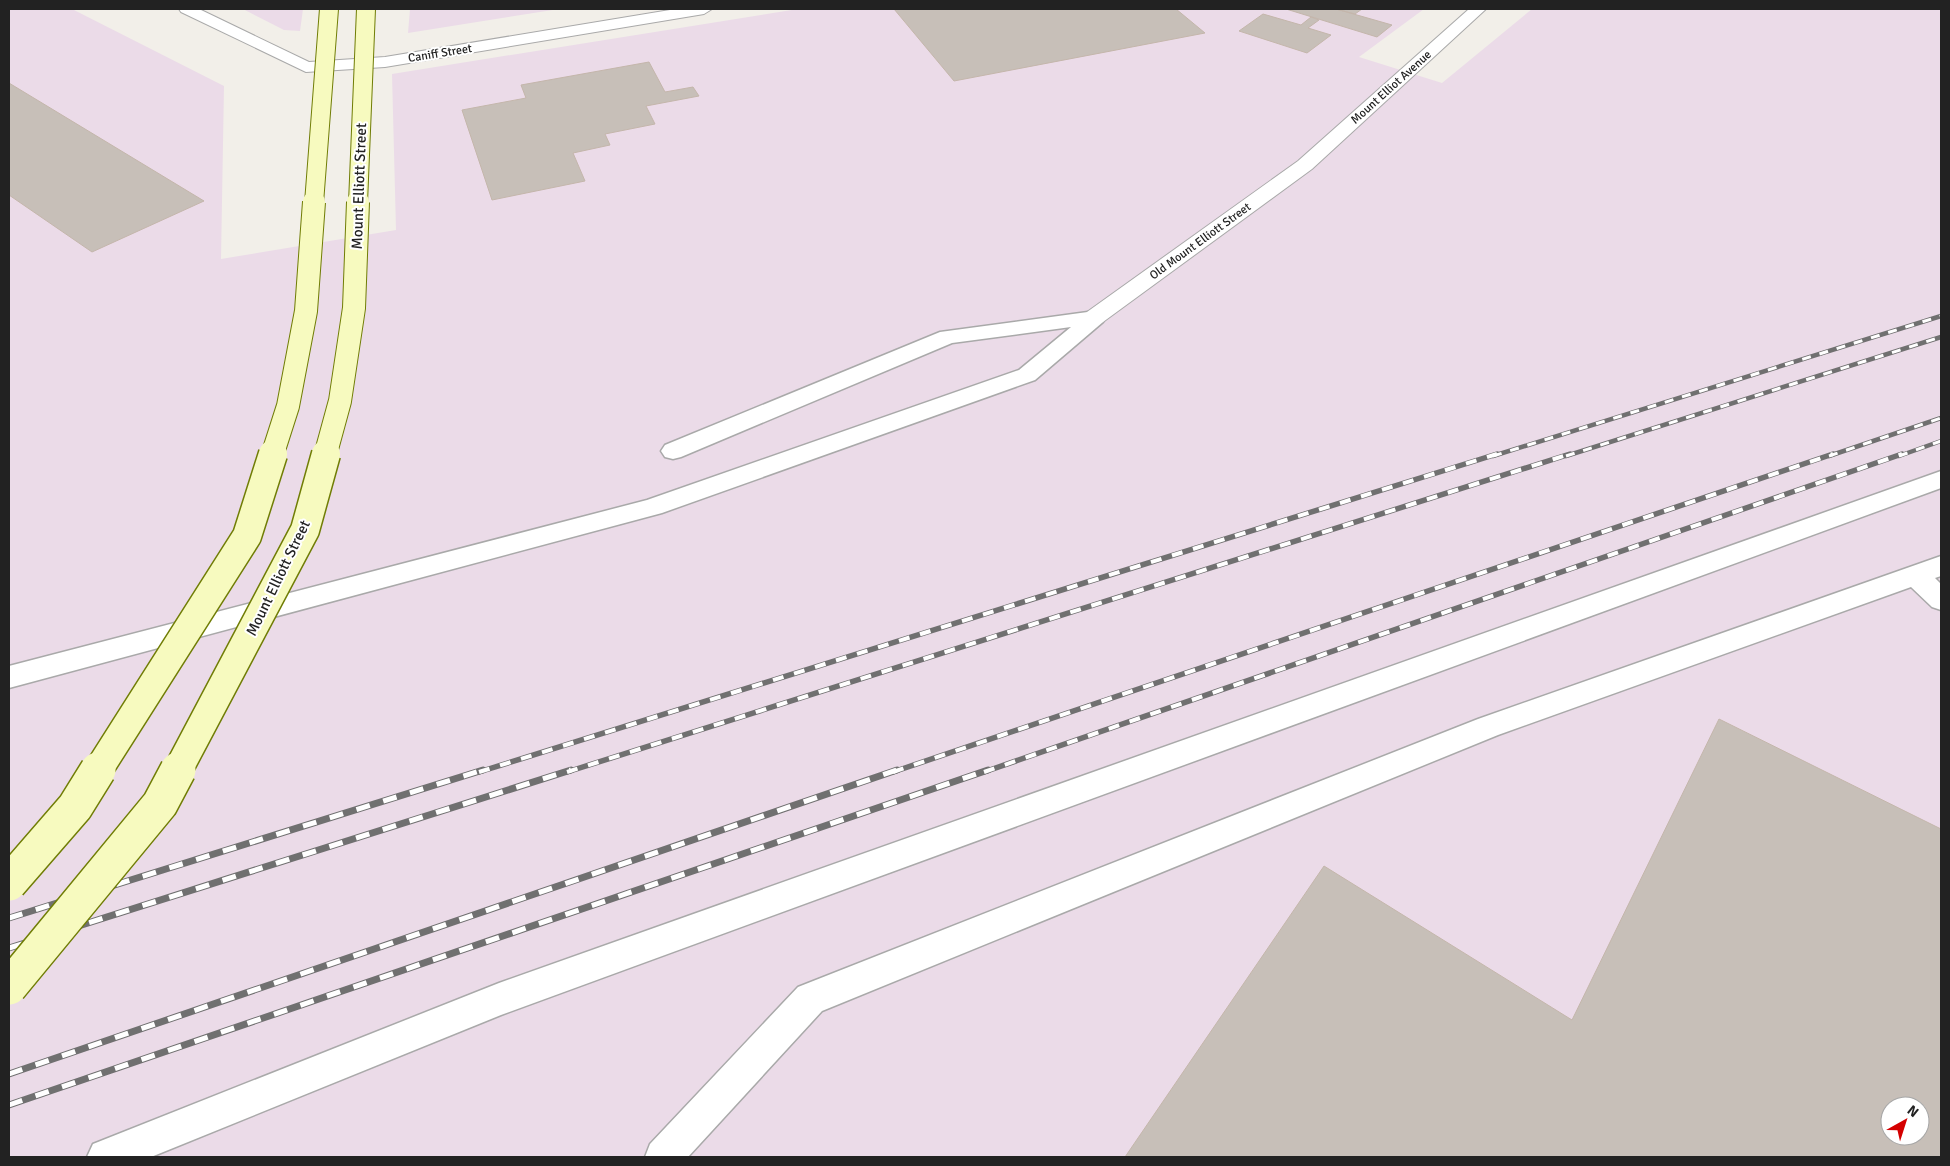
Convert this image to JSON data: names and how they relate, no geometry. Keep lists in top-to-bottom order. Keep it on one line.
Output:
{"streets":{"main road":["Mount Elliott Street"],"street":["Caniff Street","Mount Elliot Avenue","Old Mount Elliott Street"]},"crossings":[["Mount Elliot Avenue","Old Mount Elliott Street"]],"north":"top right"}
